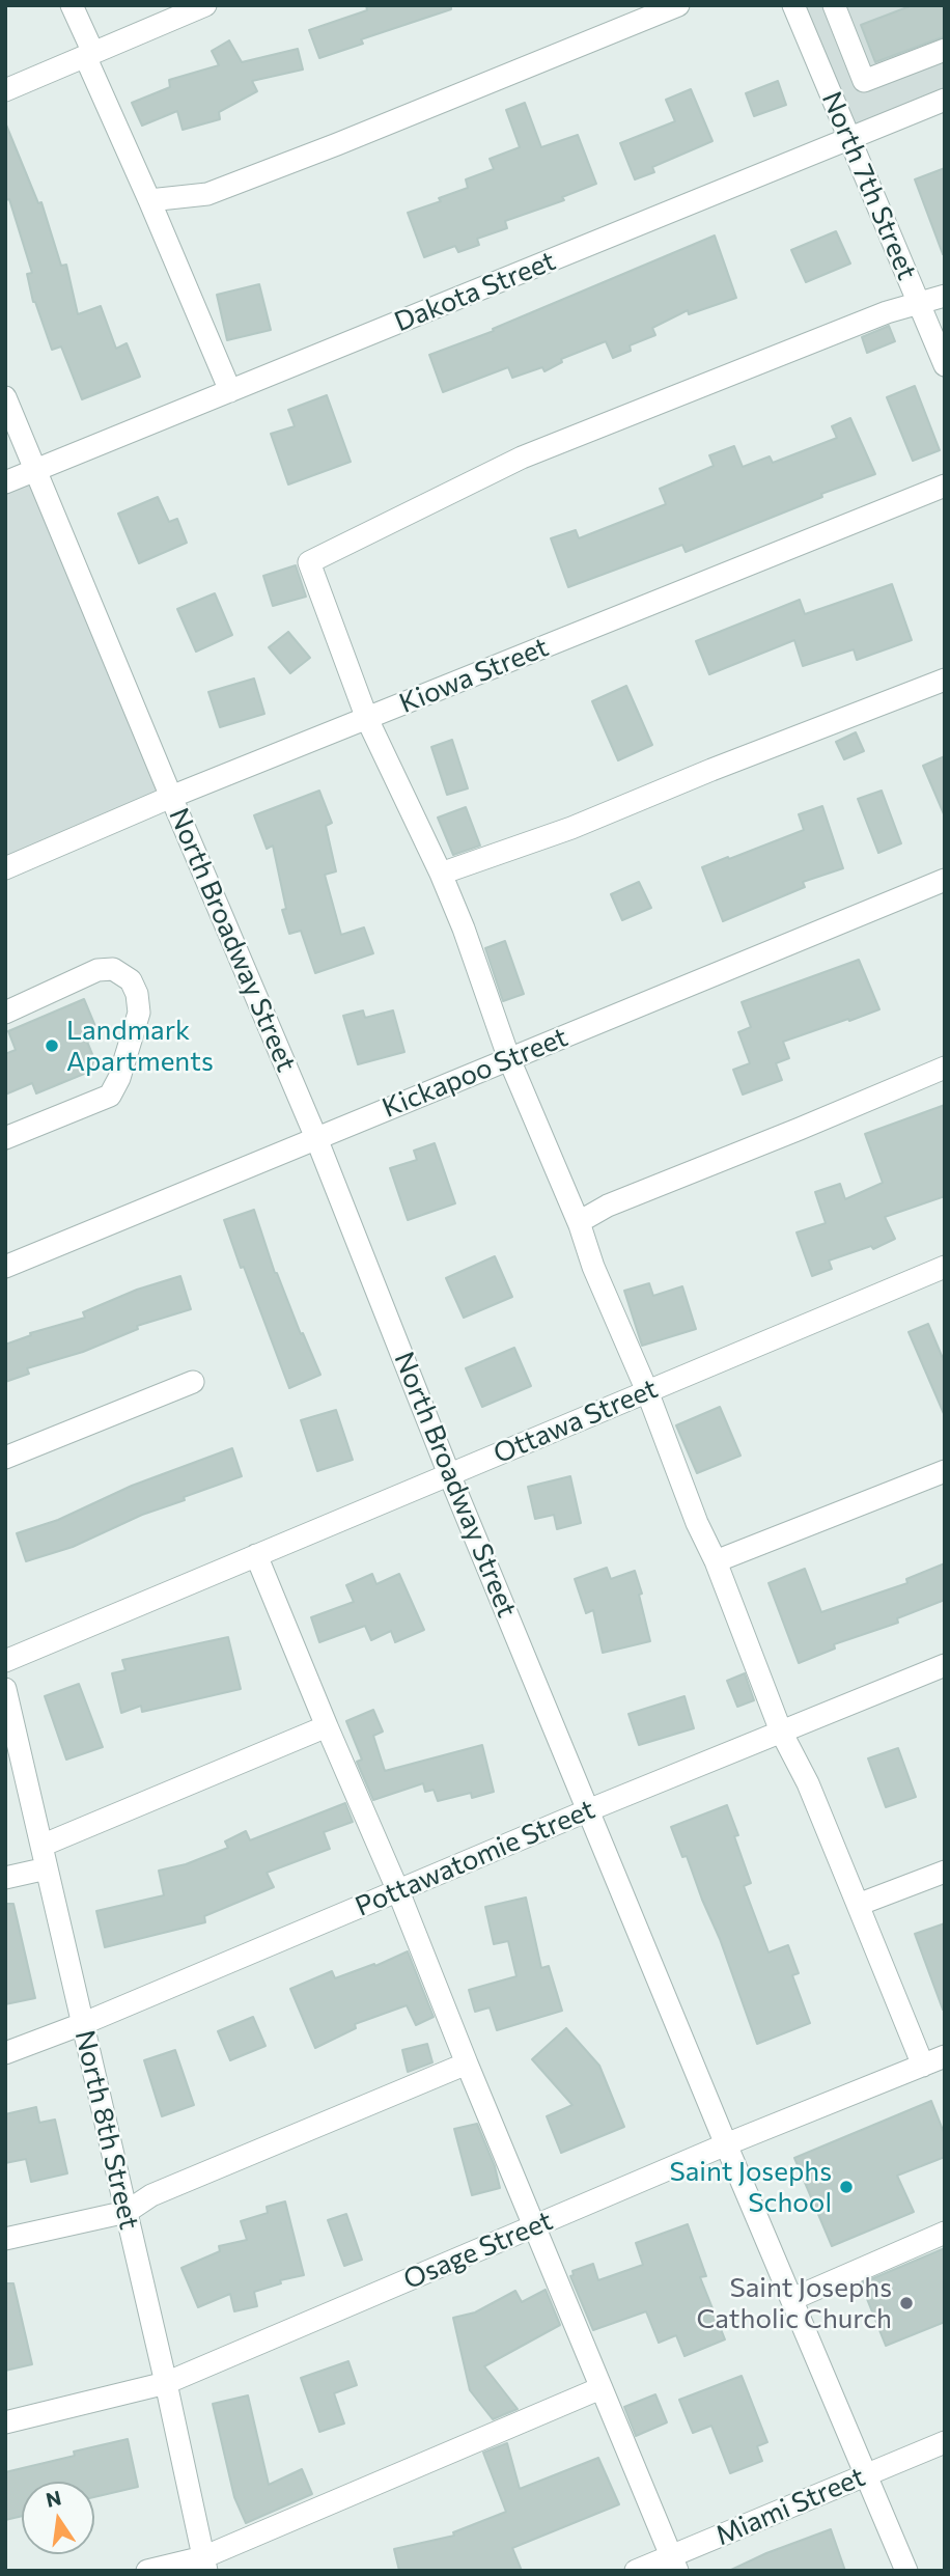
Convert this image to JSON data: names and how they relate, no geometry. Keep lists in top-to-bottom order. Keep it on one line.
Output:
{"streets":{"street":["North 7th Street","Dakota Street","Kiowa Street","North Broadway Street","Kickapoo Street","Ottawa Street","Pottawatomie Street","North 8th Street","Osage Street","Miami Street"]},"crossings":[["North 7th Street","Dakota Street"],["Dakota Street","North Broadway Street"],["Kiowa Street","North Broadway Street"],["North Broadway Street","Kickapoo Street"],["North Broadway Street","Ottawa Street"],["North Broadway Street","Pottawatomie Street"],["North Broadway Street","Osage Street"],["North Broadway Street","Miami Street"],["Pottawatomie Street","North 8th Street"],["North 8th Street","Osage Street"]],"places":["Landmark Apartments","Saint Josephs School","Saint Josephs Catholic Church"],"north":"top"}
